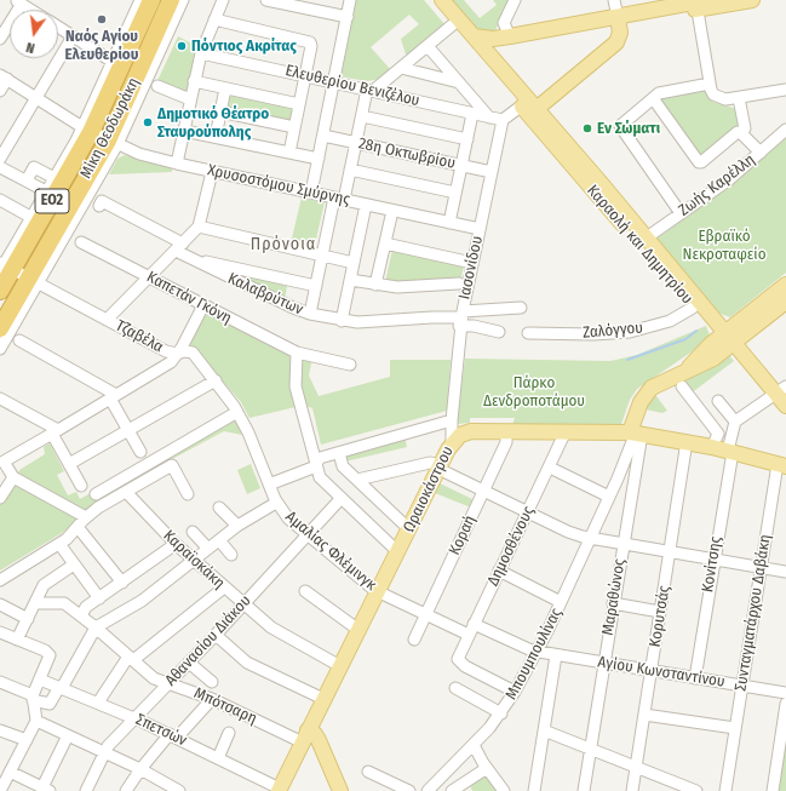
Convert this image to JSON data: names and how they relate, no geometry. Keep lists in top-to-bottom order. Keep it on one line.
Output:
{"streets":{"highway":["Μίκη Θεοδωράκη","ΕΟ2"],"main road":["Καραολή και Δημητρίου","Ωραιοκάστρου"],"street":["Ελευθερίου Βενιζέλου","28η Οκτωβρίου","Χρυσοστόμου Σμύρνης","Ζωής Καρέλλη","Ιασονίδου","Καλαβρύτων","Καπετάν Γκόνη","Ζαλόγγου","Τζαβέλα","Κοραή","Δημοσθένους","Αμαλίας Φλέμινγκ","Καραϊσκάκη","Κονίτσης","Μαραθώνος","Συνταγματάρχου Δαβάκη","Κορυτσάς","Αθανασίου Διάκου","Μπουμπουλίνας","Αγίου Κωνσταντίνου","Μπότσαρη","Σπετσών"]},"crossings":[["Ελευθερίου Βενιζέλου","Ιασονίδου"],["Μίκη Θεοδωράκη","Χρυσοστόμου Σμύρνης"],["Μίκη Θεοδωράκη","Τζαβέλα"],["28η Οκτωβρίου","Ιασονίδου"],["Χρυσοστόμου Σμύρνης","Ιασονίδου"],["Ζωής Καρέλλη","Καραολή και Δημητρίου"],["Καραολή και Δημητρίου","Ζαλόγγου"],["Ιασονίδου","Καλαβρύτων"],["Ιασονίδου","Ωραιοκάστρου"],["Τζαβέλα","Αμαλίας Φλέμινγκ"],["Ωραιοκάστρου","Κοραή"],["Ωραιοκάστρου","Δημοσθένους"],["Ωραιοκάστρου","Αμαλίας Φλέμινγκ"],["Ωραιοκάστρου","Καραϊσκάκη"],["Ωραιοκάστρου","Κονίτσης"],["Ωραιοκάστρου","Μαραθώνος"],["Ωραιοκάστρου","Συνταγματάρχου Δαβάκη"],["Ωραιοκάστρου","Κορυτσάς"],["Ωραιοκάστρου","Μπουμπουλίνας"],["Ωραιοκάστρου","Μπότσαρη"],["Ωραιοκάστρου","Σπετσών"],["Κοραή","Αμαλίας Φλέμινγκ"],["Δημοσθένους","Αμαλίας Φλέμινγκ"],["Δημοσθένους","Μπουμπουλίνας"],["Αμαλίας Φλέμινγκ","Αθανασίου Διάκου"],["Καραϊσκάκη","Αθανασίου Διάκου"],["Κονίτσης","Αγίου Κωνσταντίνου"],["Μαραθώνος","Μπουμπουλίνας"],["Μαραθώνος","Αγίου Κωνσταντίνου"],["Συνταγματάρχου Δαβάκη","Αγίου Κωνσταντίνου"],["Κορυτσάς","Αγίου Κωνσταντίνου"],["Αθανασίου Διάκου","Μπότσαρη"],["Αθανασίου Διάκου","Σπετσών"],["Μπουμπουλίνας","Αγίου Κωνσταντίνου"]],"districts":["Πρόνοια"],"parks":["Εβραϊκό Νεκροταφείο","Πάρκο Δενδροποτάμου"],"places":["Ναός Αγίου Ελευθερίου","Πόντιος Ακρίτας","Δημοτικό Θέατρο Σταυρούπολης","Εν Σώματι"],"north":"bottom"}
